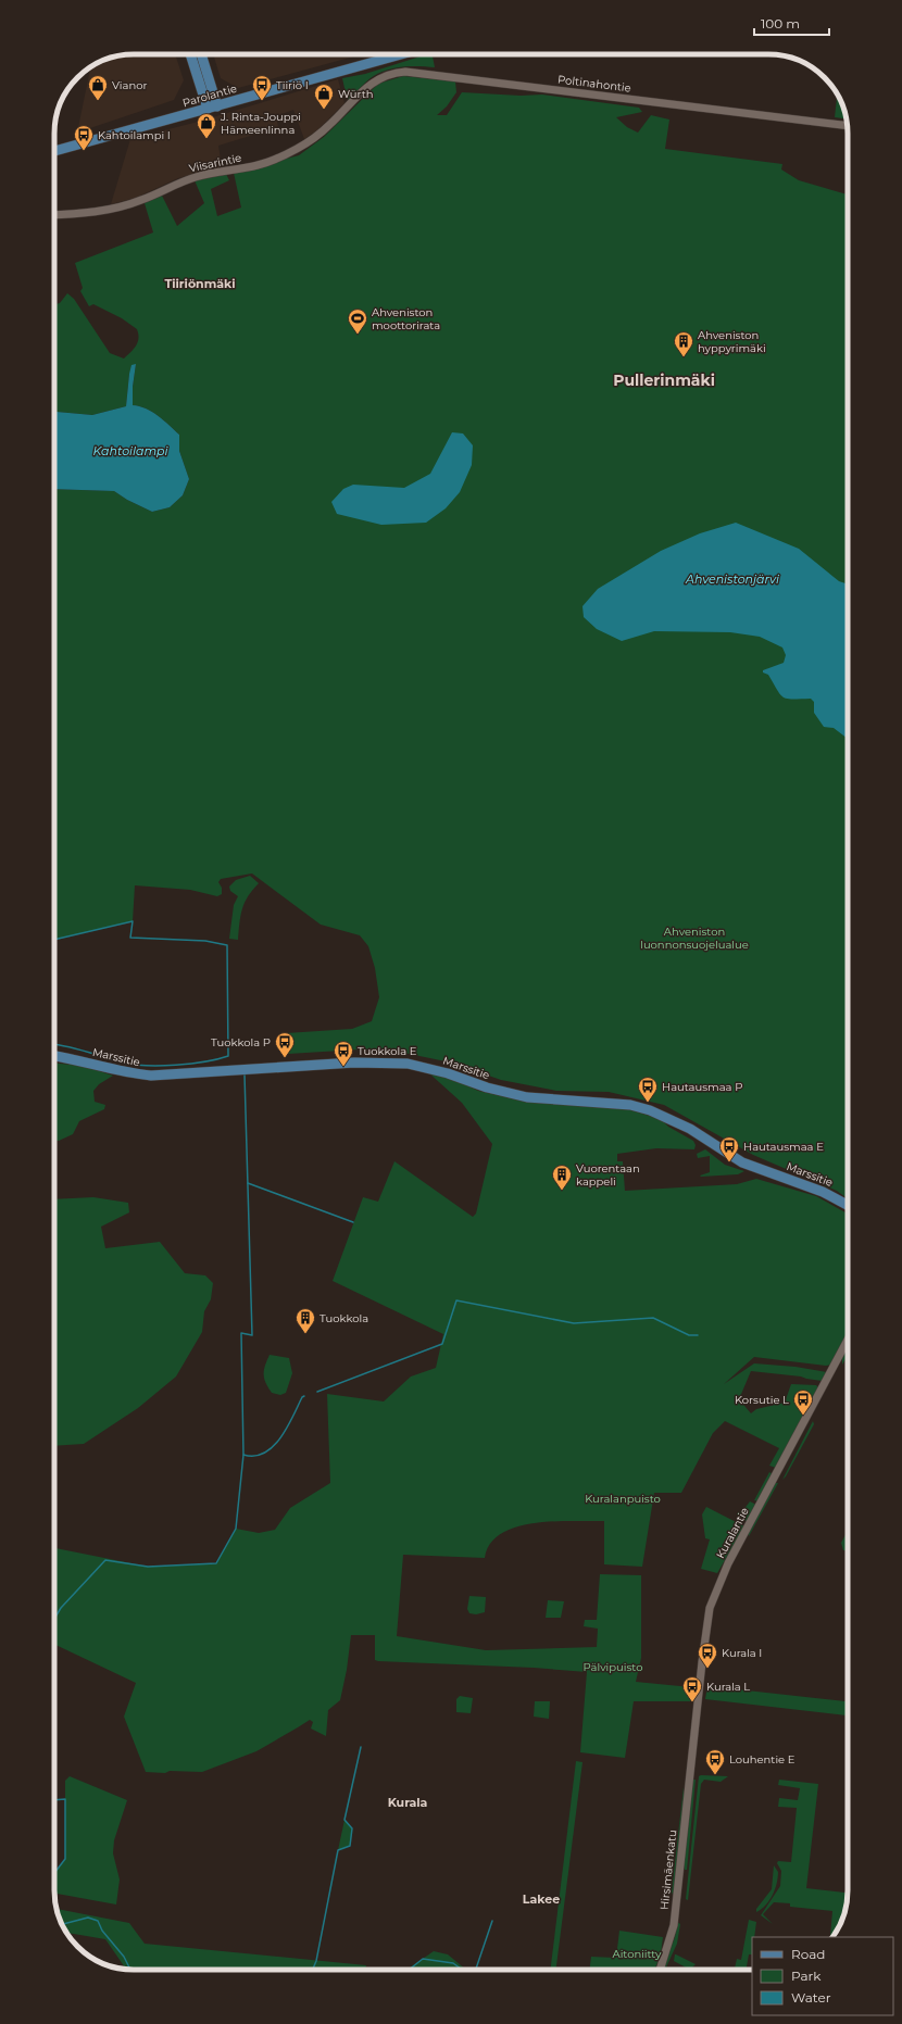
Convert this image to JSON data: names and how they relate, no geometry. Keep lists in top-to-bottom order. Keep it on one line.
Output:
{"streets":{"main road":["Parolantie","Marssitie"],"street":["Poltinahontie","Viisarintie","Kuralantie","Hirsimäenkatu"]},"crossings":[["Poltinahontie","Viisarintie"],["Kuralantie","Hirsimäenkatu"]],"districts":["Tiiriönmäki","Pullerinmäki","Kurala","Lakee"],"water":["Kahtoilampi","Ahvenistonjärvi"],"parks":["Ahveniston luonnonsuojelualue","Kuralanpuisto","Pälvipuisto","Aitoniitty"],"places":{"shop":["Vianor","Würth","J. Rinta-Jouppi Hämeenlinna"],"bus stop":["Tiiriö I","Kahtoilampi I","Tuokkola P","Tuokkola E","Hautausmaa P","Hautausmaa E","Korsutie L","Kurala I","Kurala L","Louhentie E"],"sports":["Ahveniston moottorirata"],"building":["Ahveniston hyppyrimäki","Vuorentaan kappeli","Tuokkola"]},"legend":["Road","Park","Water"],"scale_bar":"100 m"}
